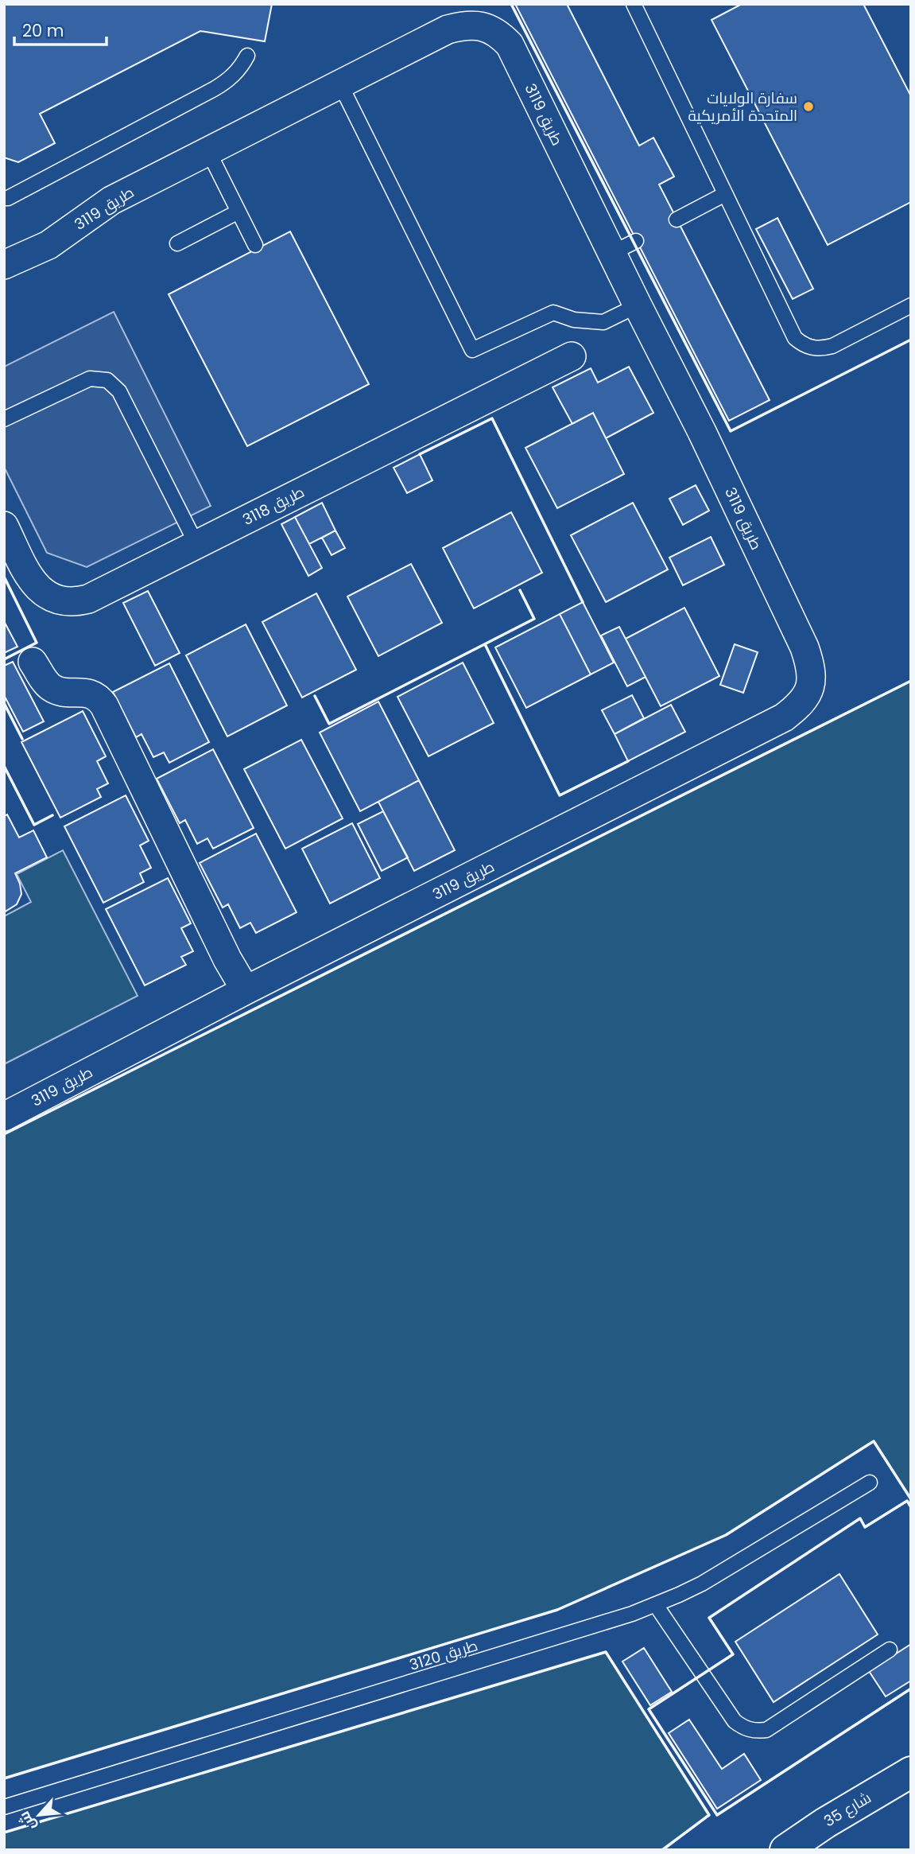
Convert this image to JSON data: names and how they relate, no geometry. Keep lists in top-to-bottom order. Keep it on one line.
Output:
{"streets":{"main road":["شارع 35"],"street":["طريق 3119","طريق 3118"],"lane":["طريق 3120"]},"places":["سفارة الولايات المتحدة الأمريكية"],"scale_bar":"20 m","north":"bottom left"}
